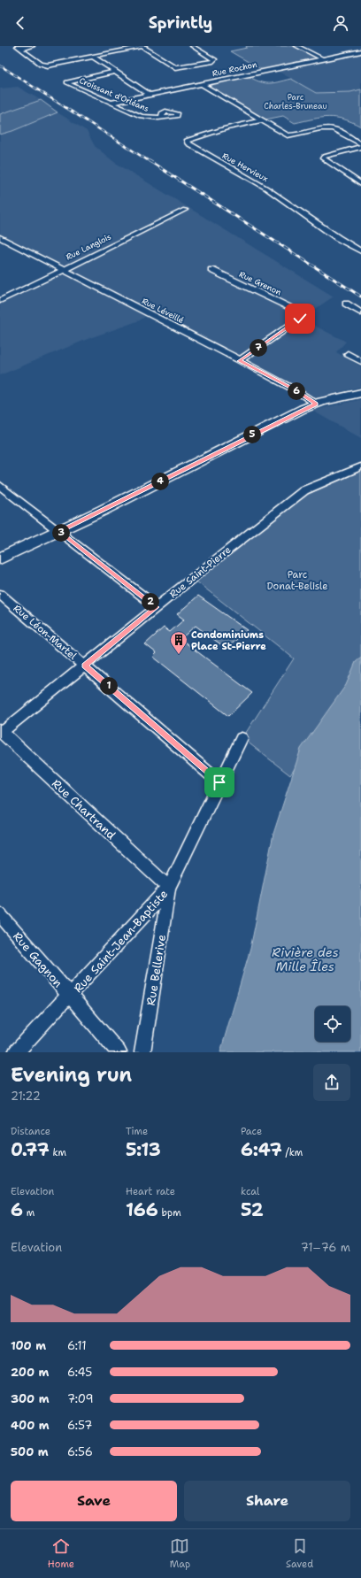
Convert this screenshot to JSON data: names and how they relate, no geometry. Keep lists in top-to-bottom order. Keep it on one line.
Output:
{"streets":{"street":["Rue Rochon","Croissant d'Orléans","Rue Hervieux","Rue Langlois","Rue Grenon","Rue Léveillé","Rue Saint-Pierre","Rue Léon-Martel","Rue Chartrand","Rue Saint-Jean-Baptiste","Rue Gagnon","Rue Bellerive"]},"crossings":[["Rue Rochon","Croissant d'Orléans"],["Rue Langlois","Rue Léveillé"],["Rue Grenon","Rue Léveillé"],["Rue Saint-Pierre","Rue Léon-Martel"],["Rue Saint-Pierre","Rue Chartrand"],["Rue Léon-Martel","Rue Saint-Jean-Baptiste"],["Rue Chartrand","Rue Saint-Jean-Baptiste"],["Rue Chartrand","Rue Bellerive"],["Rue Saint-Jean-Baptiste","Rue Gagnon"],["Rue Saint-Jean-Baptiste","Rue Bellerive"]],"water":["Rivière des Mille Îles"],"parks":["Parc Charles-Bruneau","Parc Donat-Belisle"],"places":{"building":["Condominiums Place St-Pierre"]},"page":{"header":"Sprintly","pins":["7","6","5","4","3","2","1"],"heading":["Evening run","21:22"],"stats":[["Distance","0.77 km"],["Time","5:13"],["Pace","6:47 /km"],["Elevation","6 m"],["Heart rate","166 bpm"],["kcal","52"]],"chart":["Elevation","71–76 m"],"list":[{"name":"100 m","note":"6:11"},{"name":"200 m","note":"6:45"},{"name":"300 m","note":"7:09"},{"name":"400 m","note":"6:57"},{"name":"500 m","note":"6:56"}],"buttons":["Save","Share"],"tabs":["Home","Map","Saved"]}}
